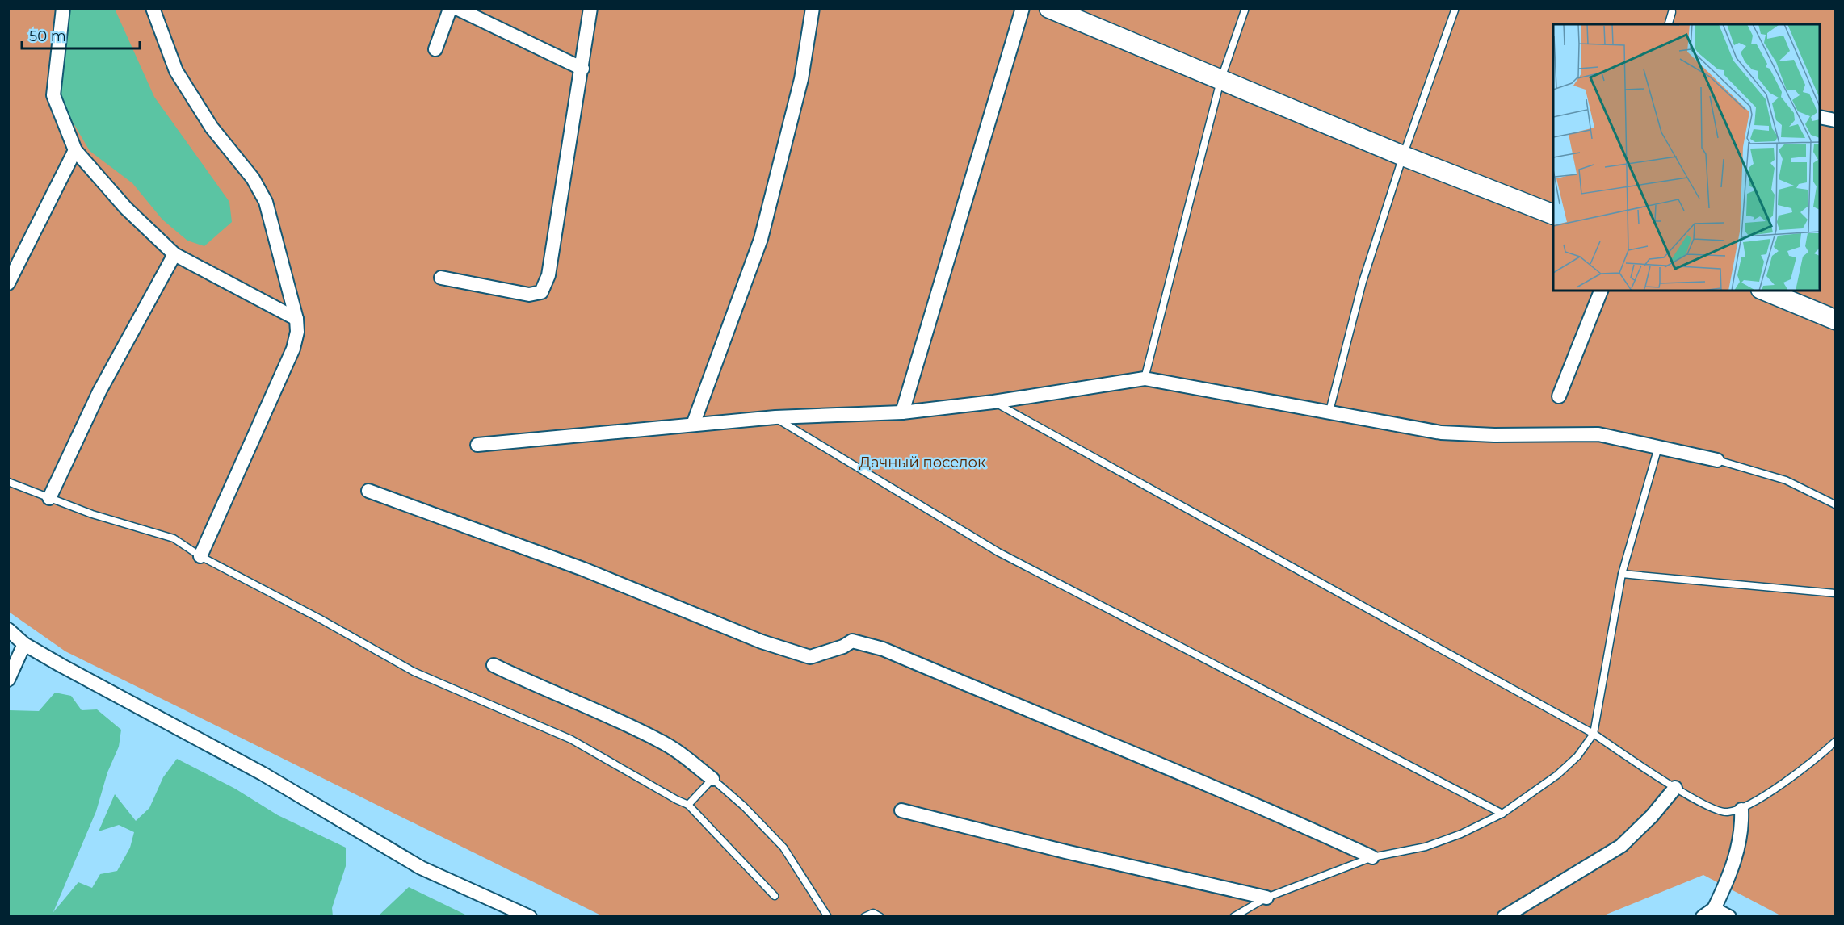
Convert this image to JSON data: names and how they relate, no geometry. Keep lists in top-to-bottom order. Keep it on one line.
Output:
{"parks":["Дачный поселок"],"scale_bar":"50 m"}
